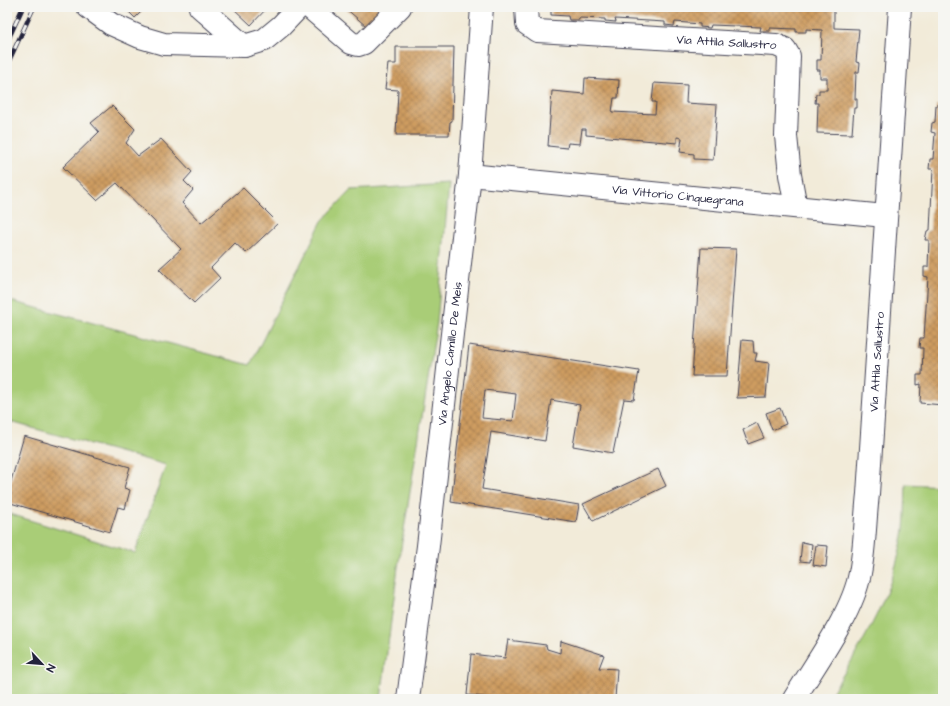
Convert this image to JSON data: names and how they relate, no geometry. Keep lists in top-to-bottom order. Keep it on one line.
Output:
{"streets":{"street":["Via Attila Sallustro","Via Vittorio Cinquegrana","Via Angelo Camillo De Meis"]},"crossings":[["Via Attila Sallustro","Via Vittorio Cinquegrana"],["Via Vittorio Cinquegrana","Via Angelo Camillo De Meis"]],"north":"bottom right"}
